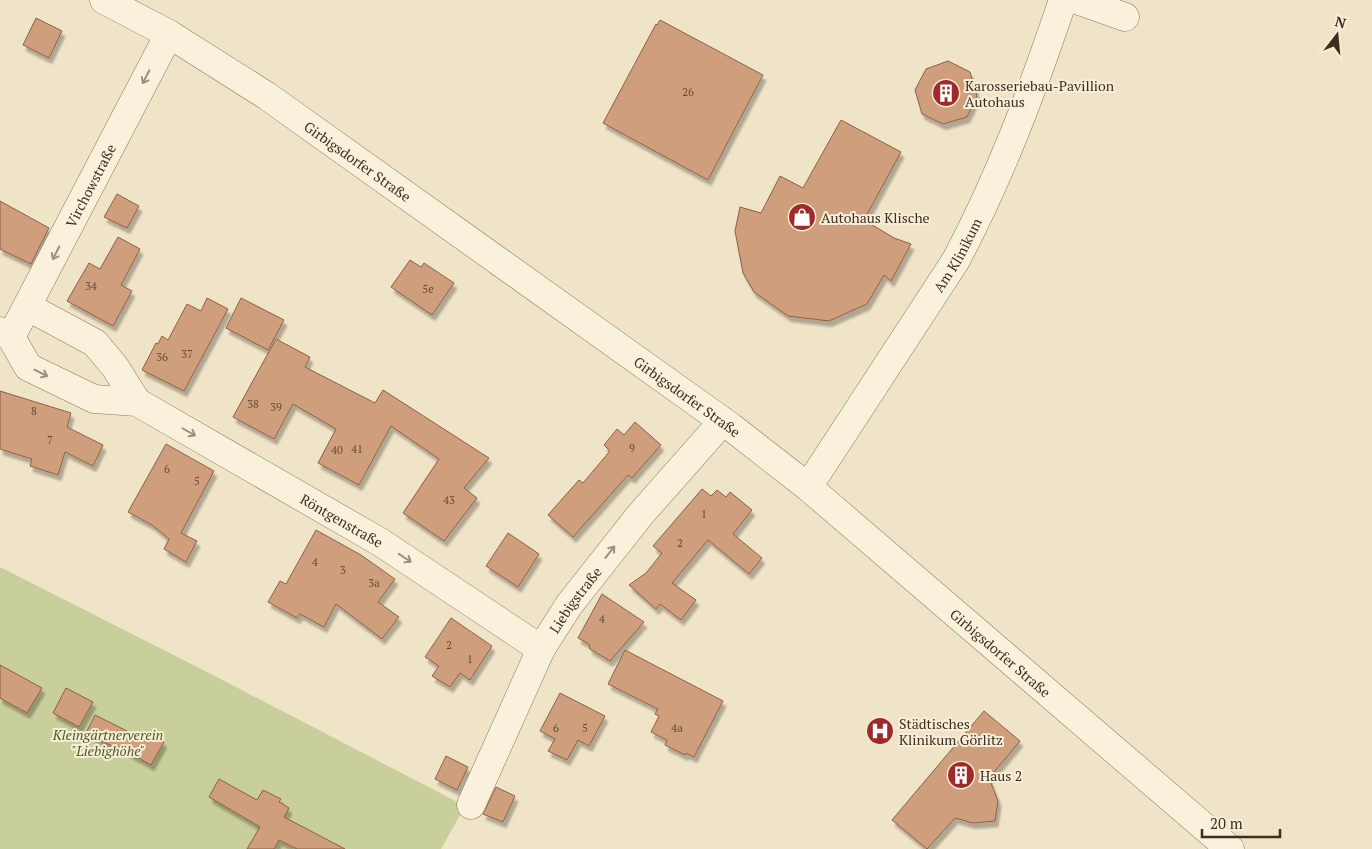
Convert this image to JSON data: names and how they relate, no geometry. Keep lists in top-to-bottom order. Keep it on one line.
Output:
{"streets":{"street":["Girbigsdorfer Straße","Virchowstraße","Am Klinikum","Röntgenstraße","Liebigstraße"]},"crossings":[["Girbigsdorfer Straße","Virchowstraße"],["Girbigsdorfer Straße","Am Klinikum"],["Girbigsdorfer Straße","Liebigstraße"],["Virchowstraße","Röntgenstraße"],["Röntgenstraße","Liebigstraße"]],"one_way":["Virchowstraße","Röntgenstraße","Liebigstraße"],"parks":["Kleingärtnerverein \"Liebighöhe\""],"places":{"building":["Karosseriebau-Pavillion Autohaus","Haus 2"],"shop":["Autohaus Klische"],"hospital":["Städtisches Klinikum Görlitz"]},"house_numbers":["26","34","5e","37","36","38","39","8","7","9","41","40","6","5","43","1","2","4","3","3a","4","2","1","6","5","4a"],"scale_bar":"20 m","north":"top"}
